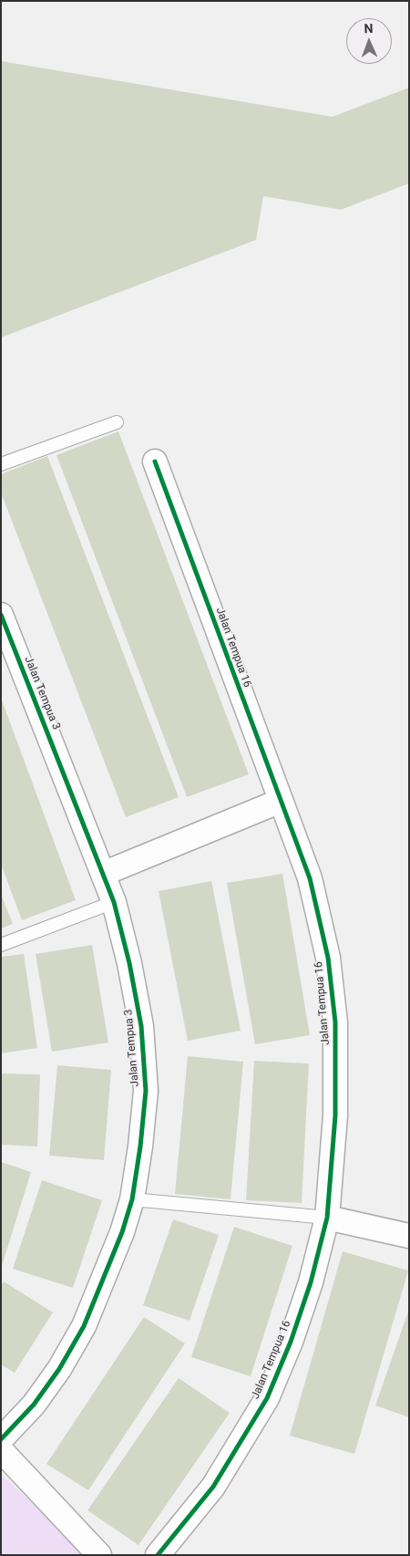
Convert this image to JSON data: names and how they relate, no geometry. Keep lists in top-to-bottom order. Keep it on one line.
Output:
{"streets":{"street":["Jalan Tempua 16","Jalan Tempua 3"]},"north":"top"}
